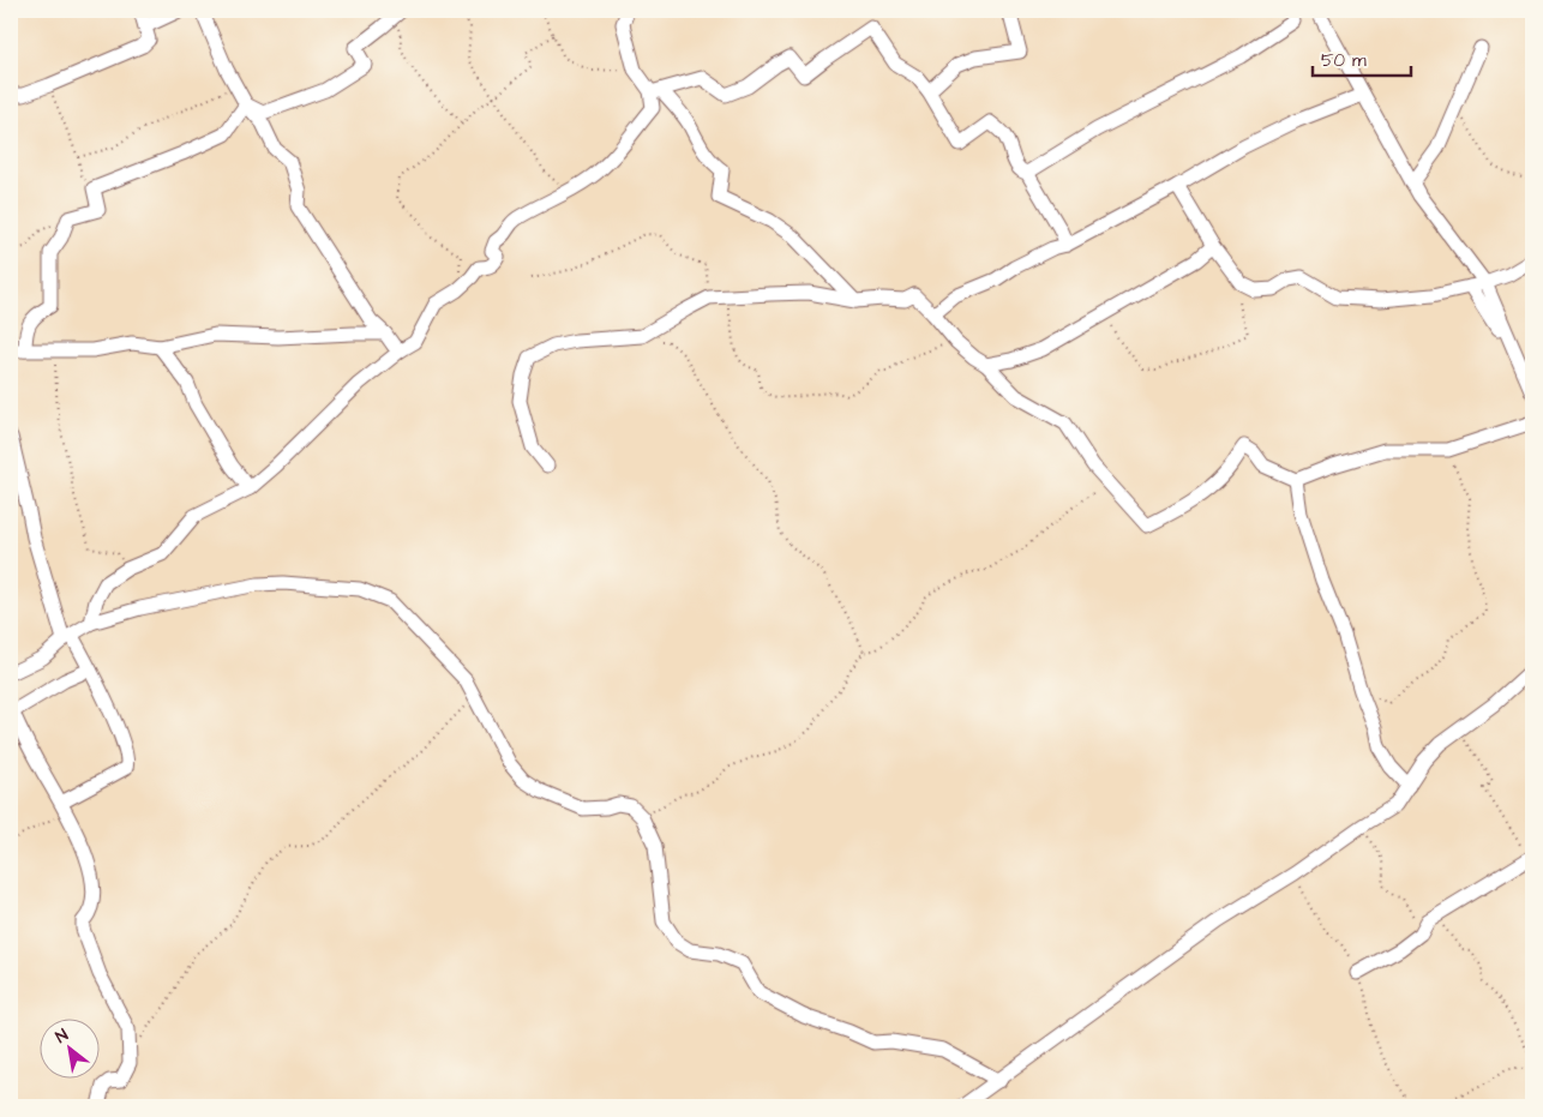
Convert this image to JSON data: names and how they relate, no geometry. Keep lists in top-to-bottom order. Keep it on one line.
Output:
{"scale_bar":"50 m","north":"top left"}
